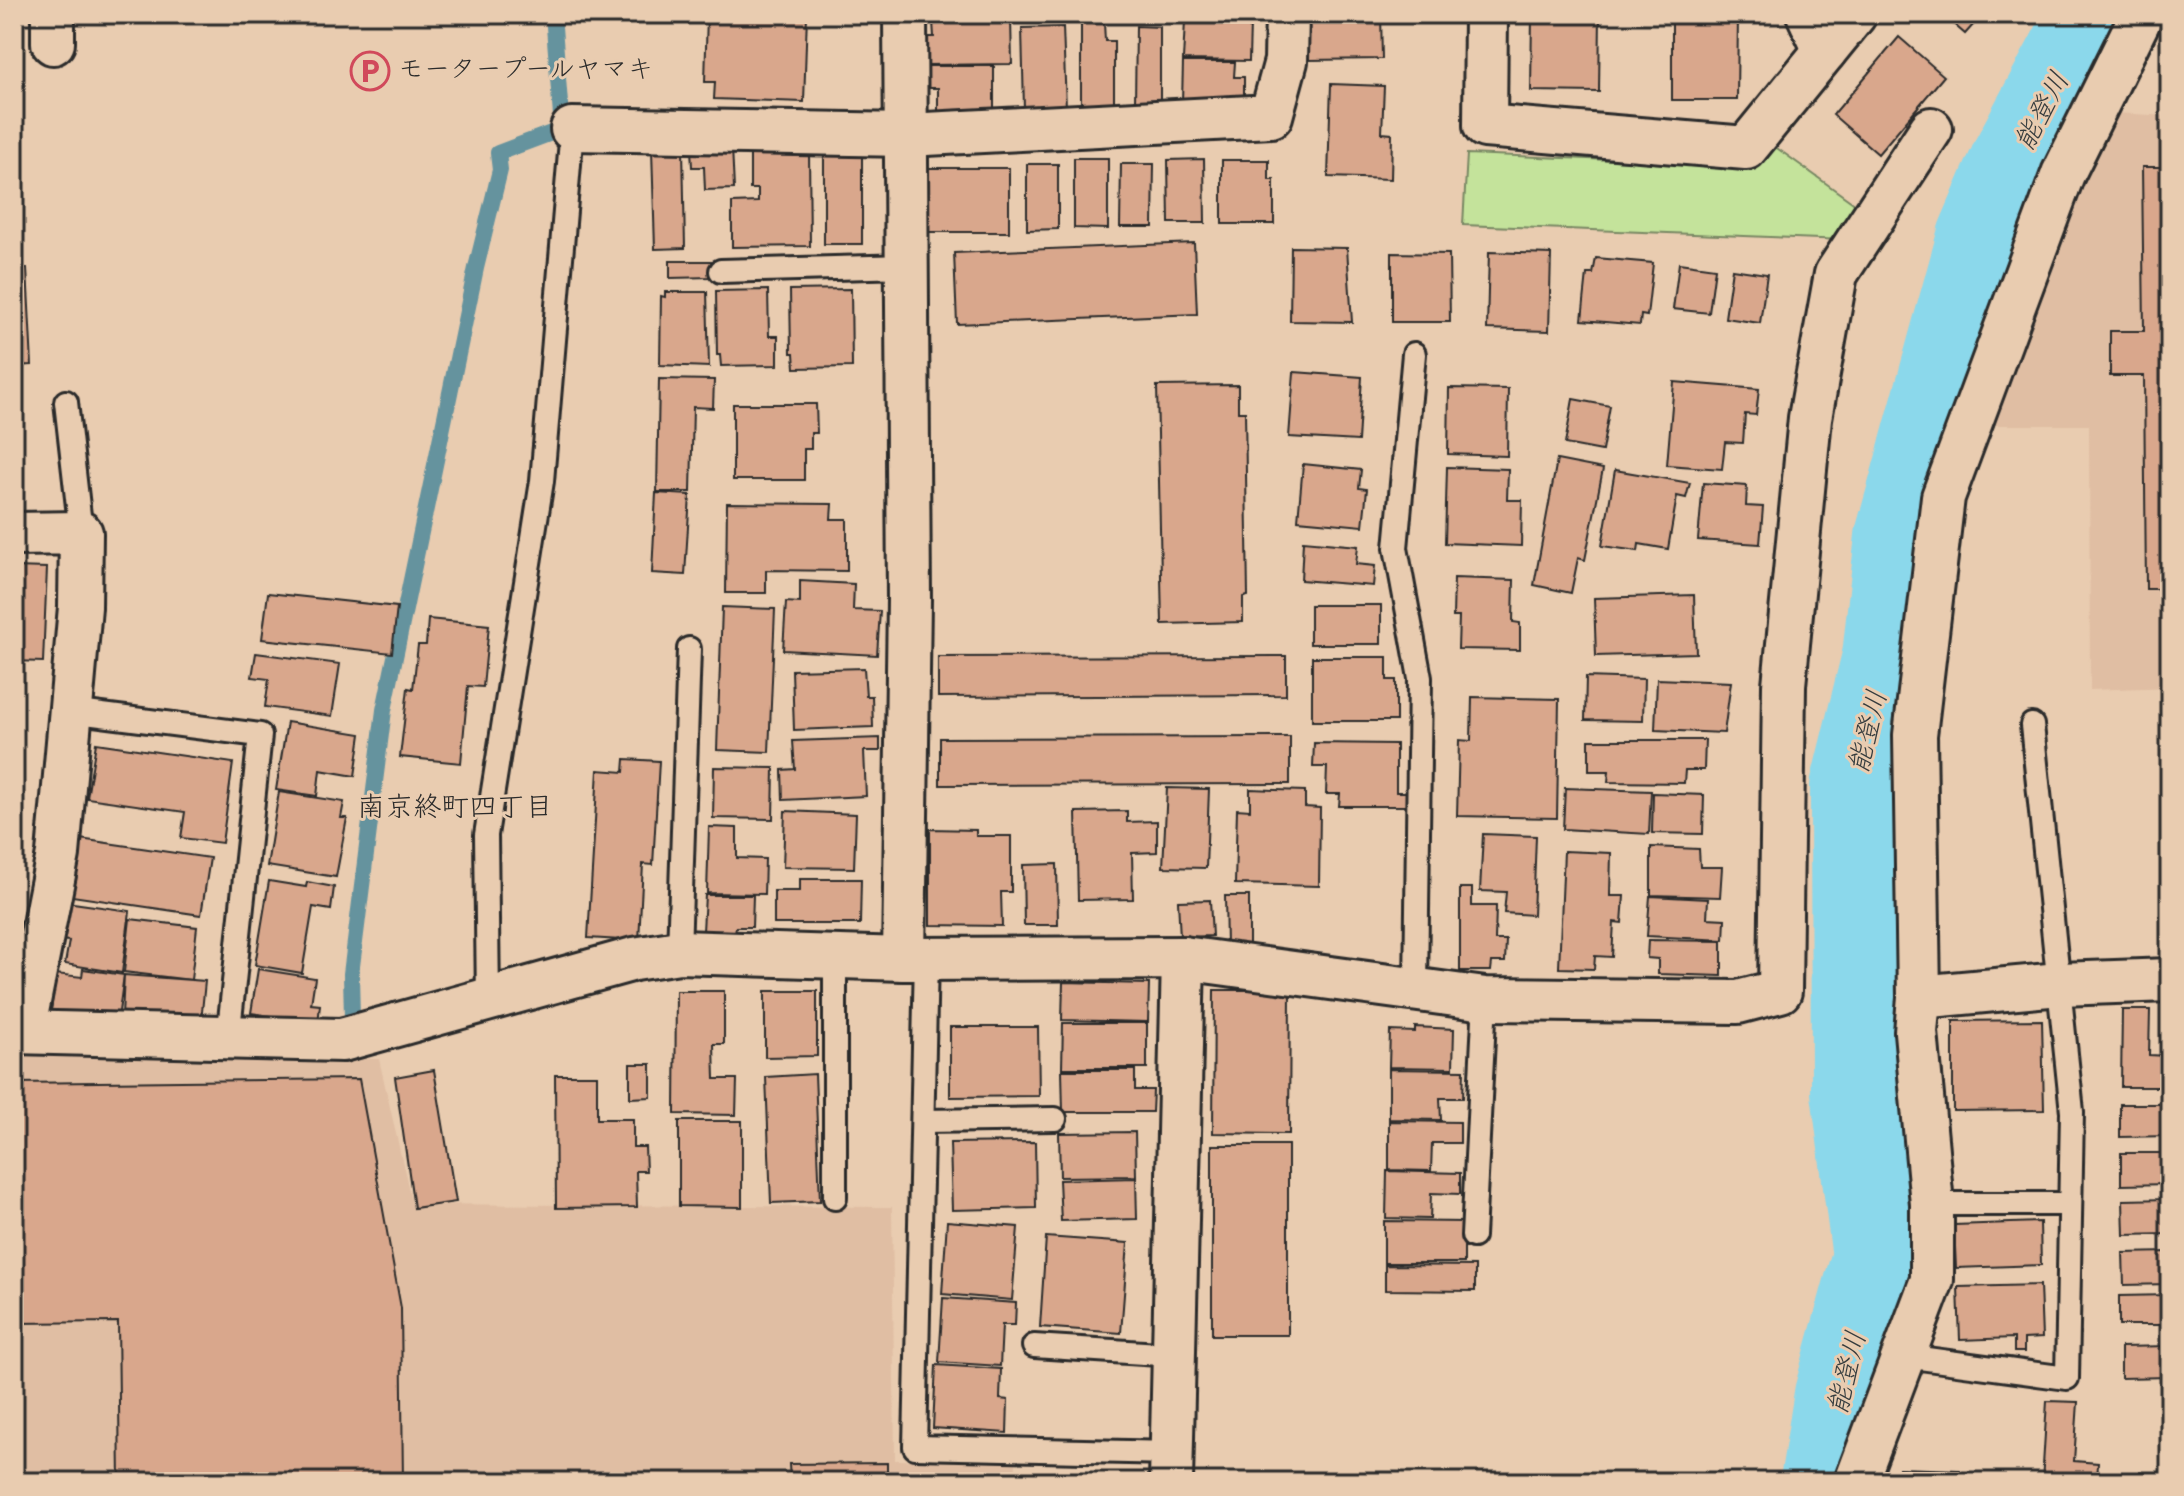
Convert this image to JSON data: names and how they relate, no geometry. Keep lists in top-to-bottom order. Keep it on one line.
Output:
{"districts":["南京終町四丁目"],"water":["能登川"],"places":{"parking":["モータープールヤマキ"]}}
